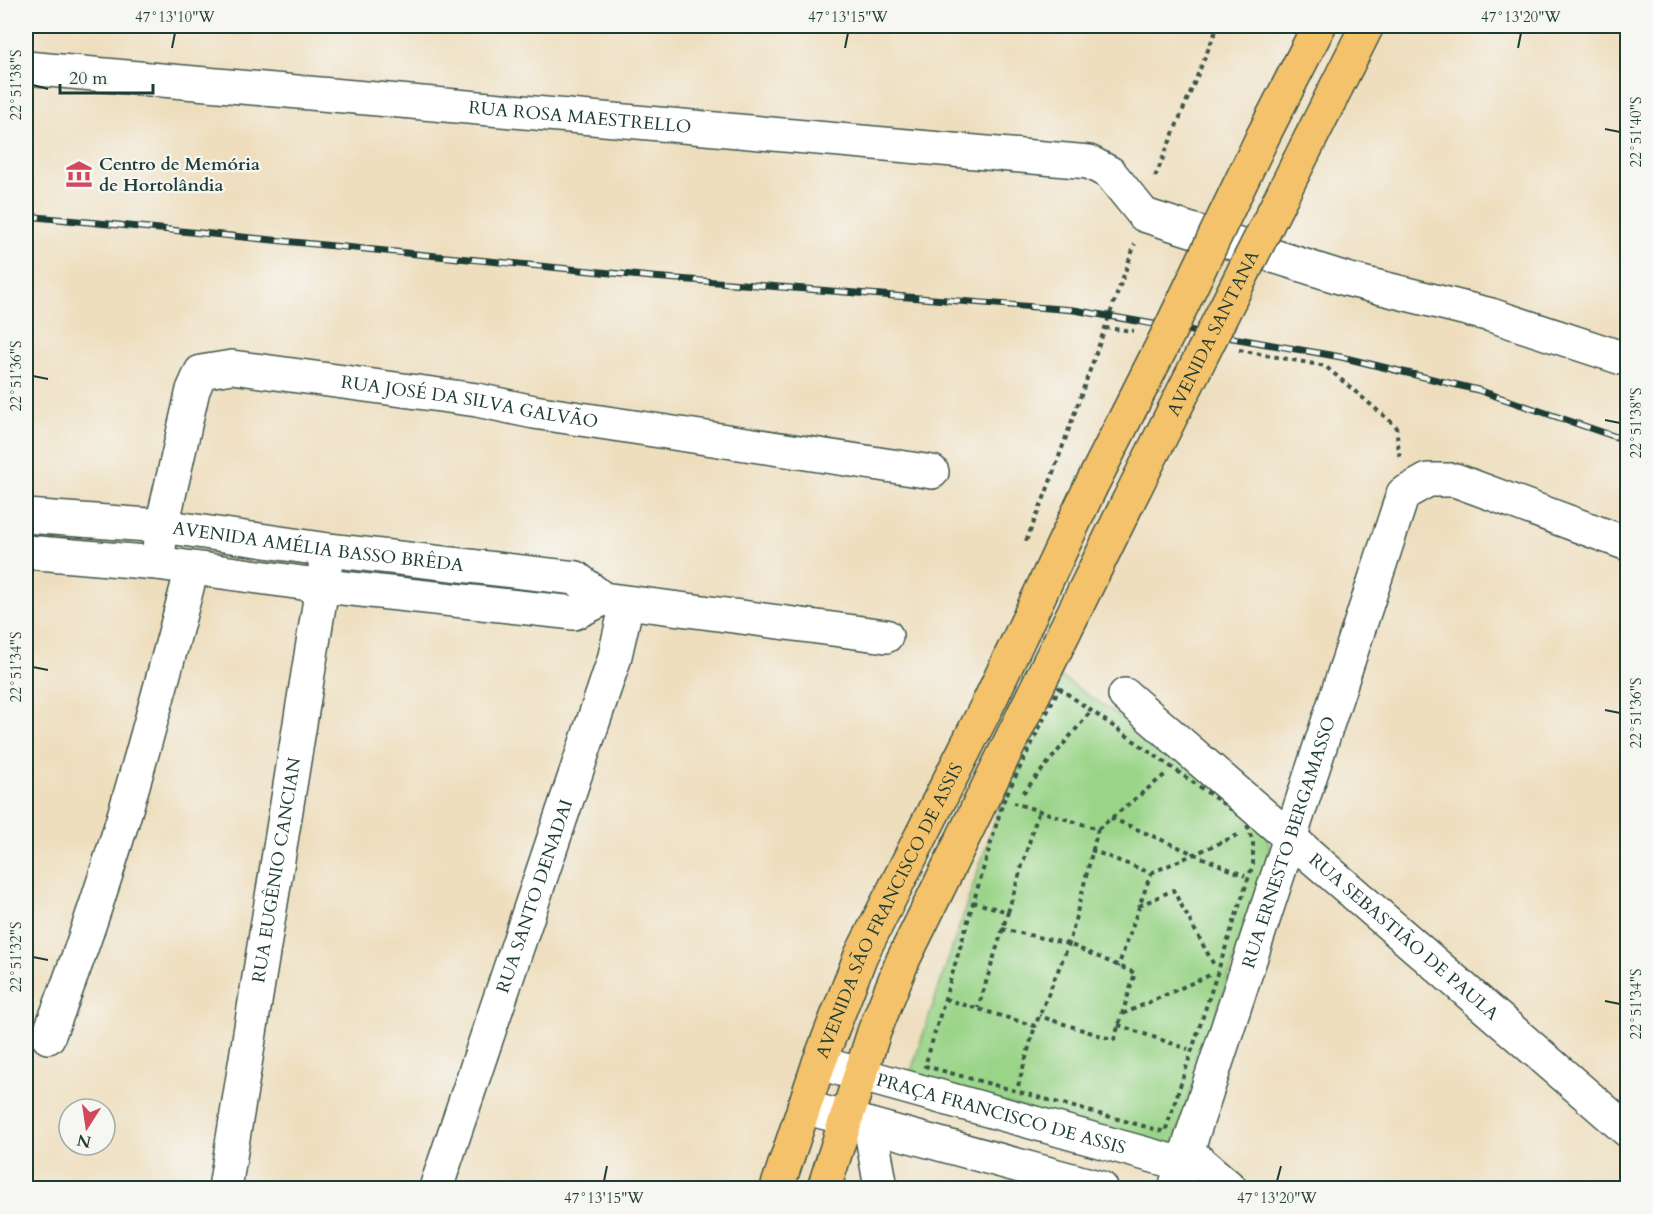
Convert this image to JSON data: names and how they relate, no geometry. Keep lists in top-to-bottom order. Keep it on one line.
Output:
{"streets":{"main road":["AVENIDA SANTANA","AVENIDA SÃO FRANCISCO DE ASSIS"],"street":["RUA ROSA MAESTRELLO","RUA JOSÉ DA SILVA GALVÃO","AVENIDA AMÉLIA BASSO BRÊDA","RUA ERNESTO BERGAMASSO","RUA EUGÊNIO CANCIAN","RUA SANTO DENADAI","RUA SEBASTIÃO DE PAULA","PRAÇA FRANCISCO DE ASSIS"]},"crossings":[["AVENIDA SANTANA","AVENIDA SÃO FRANCISCO DE ASSIS"],["RUA JOSÉ DA SILVA GALVÃO","AVENIDA AMÉLIA BASSO BRÊDA"],["AVENIDA AMÉLIA BASSO BRÊDA","RUA EUGÊNIO CANCIAN"],["AVENIDA AMÉLIA BASSO BRÊDA","RUA SANTO DENADAI"],["RUA ERNESTO BERGAMASSO","RUA SEBASTIÃO DE PAULA"],["RUA ERNESTO BERGAMASSO","PRAÇA FRANCISCO DE ASSIS"],["AVENIDA SÃO FRANCISCO DE ASSIS","PRAÇA FRANCISCO DE ASSIS"]],"places":{"museum":["Centro de Memória de Hortolândia"]},"scale_bar":"20 m","north":"bottom","coordinates":["47°13'10\"W","47°13'15\"W","47°13'20\"W","22°51'38\"S","22°51'40\"S","22°51'36\"S","22°51'34\"S","22°51'32\"S"]}
